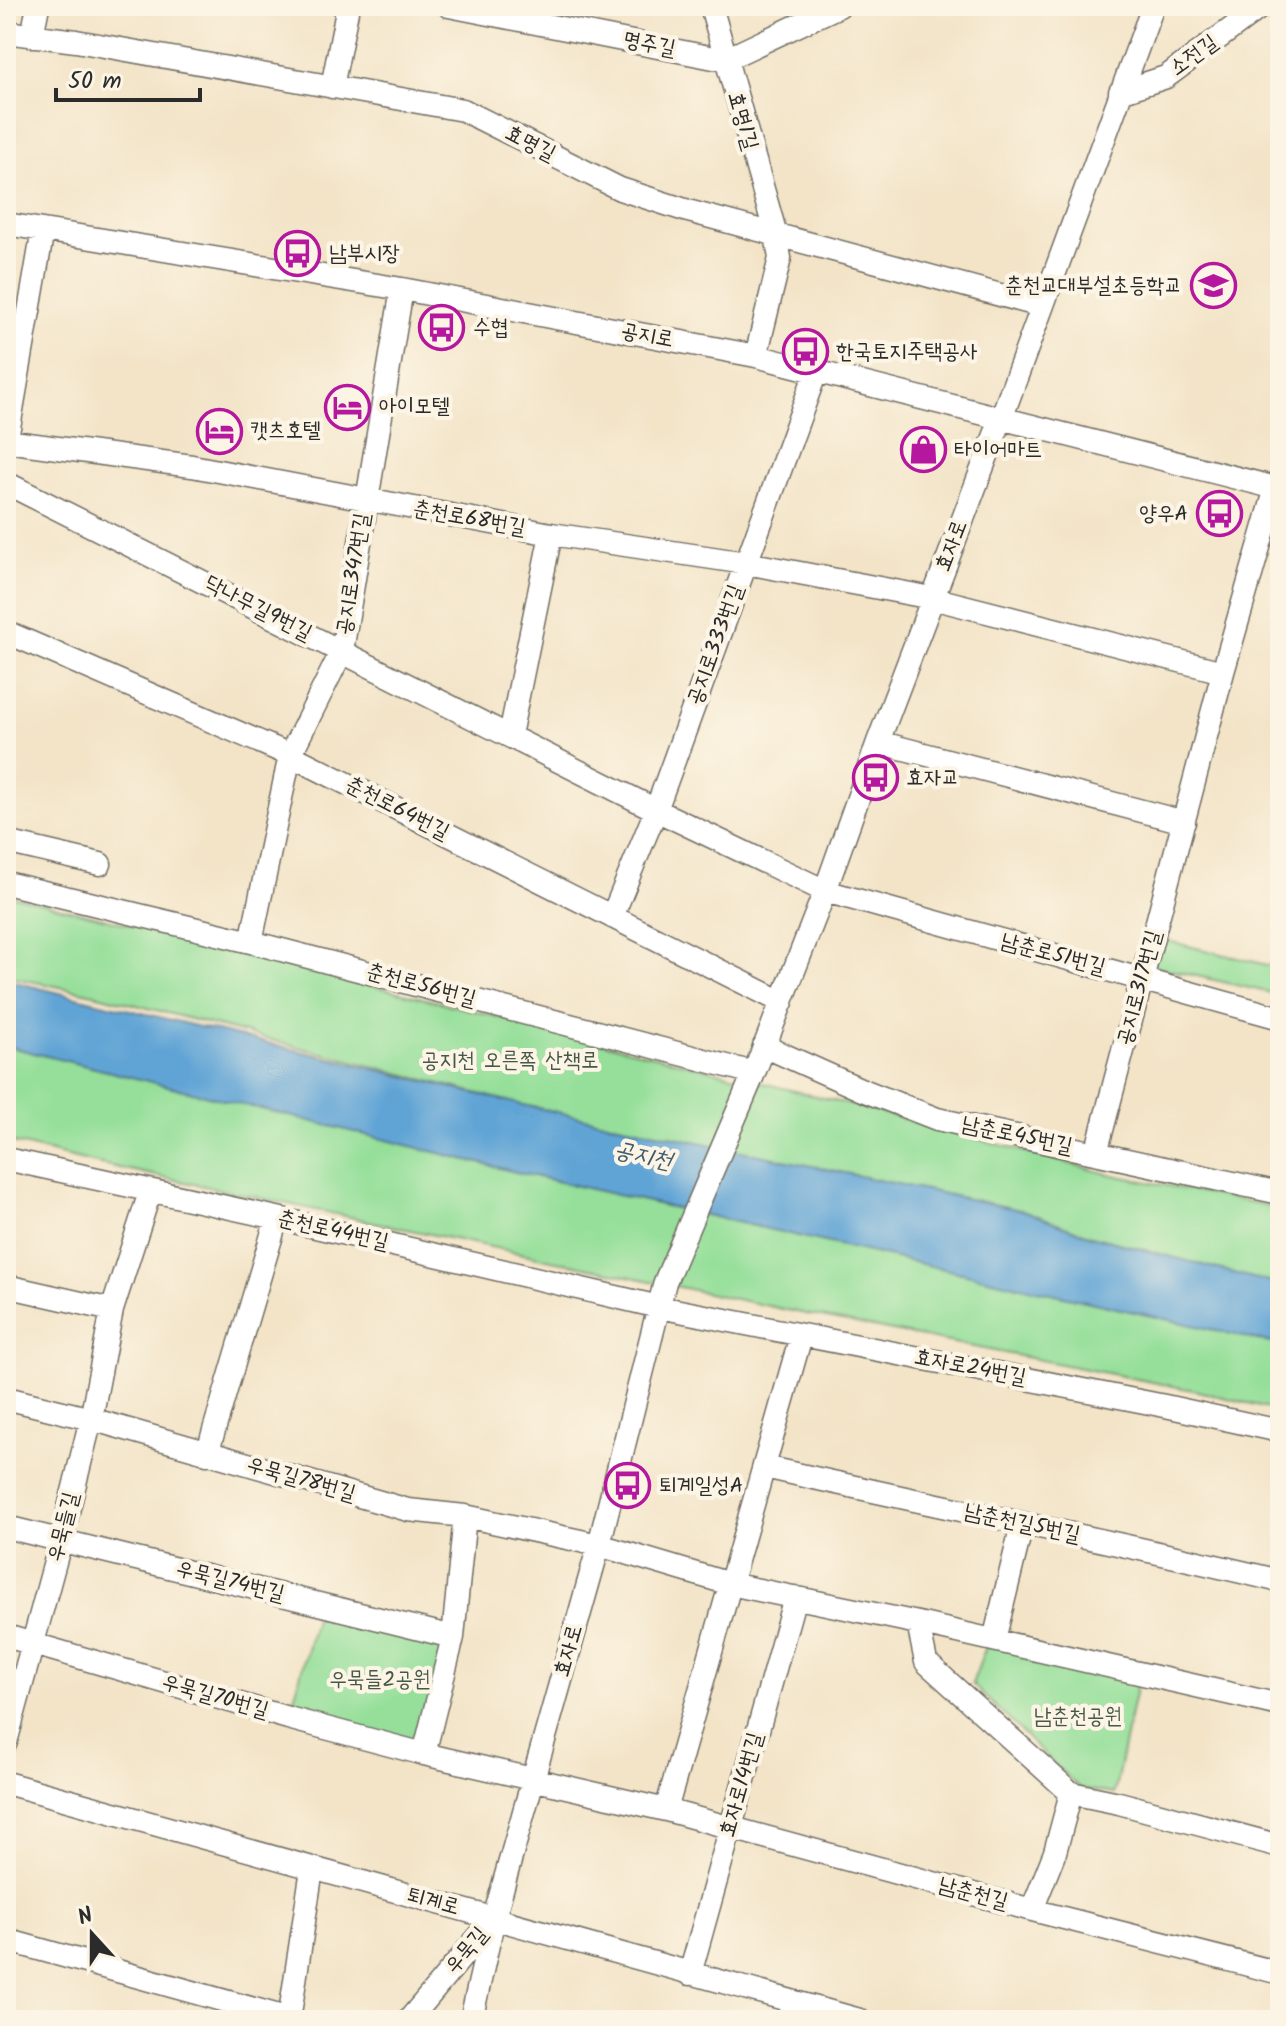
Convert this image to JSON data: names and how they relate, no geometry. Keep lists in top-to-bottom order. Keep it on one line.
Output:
{"streets":{"street":["명주길","소전길","효명1길","효명길","공지로","춘천로68번길","효자로","공지로347번길","닥나무길9번길","공지로333번길","춘천로64번길","남춘로51번길","춘천로56번길","공지로317번길","남춘로45번길","춘천로44번길","효자로24번길","우묵길78번길","남춘천길5번길","우묵들길","우묵길74번길","우묵길70번길","효자로14번길","남춘천길","퇴계로","우묵길"]},"crossings":[["명주길","효명1길"],["소전길","효자로"],["효명1길","효명길"],["효명1길","공지로"],["효명길","효자로"],["공지로","효자로"],["공지로","공지로347번길"],["공지로","공지로333번길"],["공지로","공지로317번길"],["춘천로68번길","효자로"],["춘천로68번길","공지로347번길"],["춘천로68번길","공지로333번길"],["효자로","닥나무길9번길"],["효자로","춘천로64번길"],["효자로","남춘로51번길"],["효자로","춘천로56번길"],["효자로","남춘로45번길"],["효자로","춘천로44번길"],["효자로","효자로24번길"],["효자로","우묵길78번길"],["효자로","우묵길70번길"],["효자로","남춘천길"],["효자로","퇴계로"],["효자로","우묵길"],["공지로347번길","닥나무길9번길"],["공지로347번길","춘천로64번길"],["공지로347번길","춘천로56번길"],["닥나무길9번길","공지로333번길"],["닥나무길9번길","남춘로51번길"],["공지로333번길","춘천로64번길"],["남춘로51번길","공지로317번길"],["공지로317번길","남춘로45번길"],["춘천로44번길","효자로24번길"],["춘천로44번길","우묵들길"],["우묵길78번길","우묵들길"],["우묵들길","우묵길74번길"],["우묵들길","우묵길70번길"],["우묵길70번길","남춘천길"],["효자로14번길","남춘천길"],["효자로14번길","퇴계로"],["퇴계로","우묵길"]],"water":["공지천"],"parks":["공지천 오른쪽 산책로","우묵들2공원","남춘천공원"],"places":{"bus stop":["남부시장","수협","한국토지주택공사","양우A","효자교","퇴계일성A"],"school or university":["춘천교대부설초등학교"],"hotel":["아이모텔","캣츠호텔"],"shop":["타이어마트"]},"scale_bar":"50 m","north":"top"}
